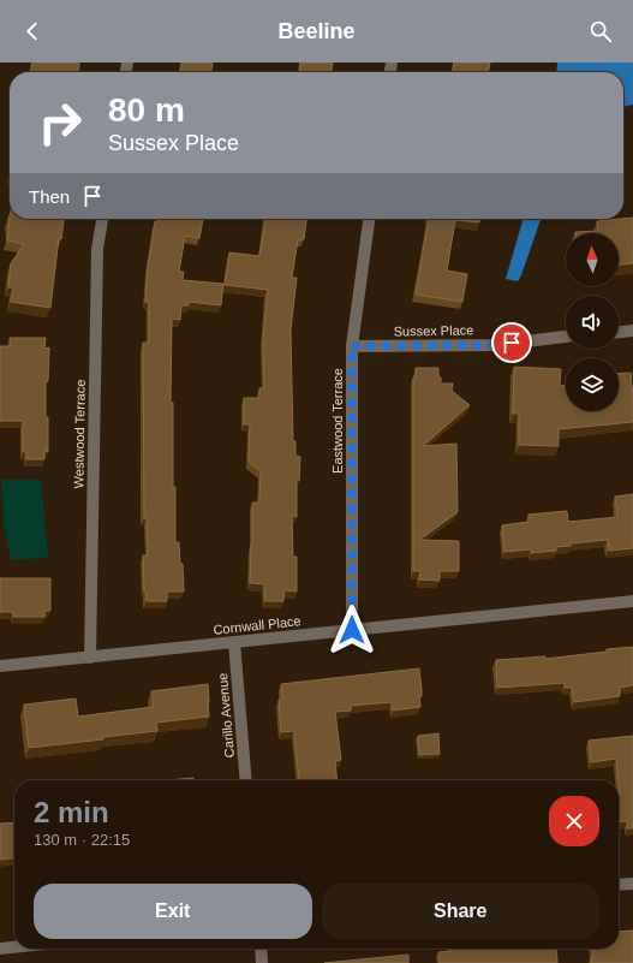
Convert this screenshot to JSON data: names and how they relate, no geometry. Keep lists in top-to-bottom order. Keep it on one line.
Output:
{"streets":{"street":["Sussex Place","Eastwood Terrace","Westwood Terrace","Cornwall Place","Carillo Avenue"]},"crossings":[["Sussex Place","Eastwood Terrace"],["Eastwood Terrace","Cornwall Place"],["Westwood Terrace","Cornwall Place"],["Cornwall Place","Carillo Avenue"]],"north":"top","page":{"header":"Beeline","turn":["80 m","Sussex Place"],"then":"Then","heading":["2 min","130 m · 22:15"],"buttons":["Exit","Share"]}}
